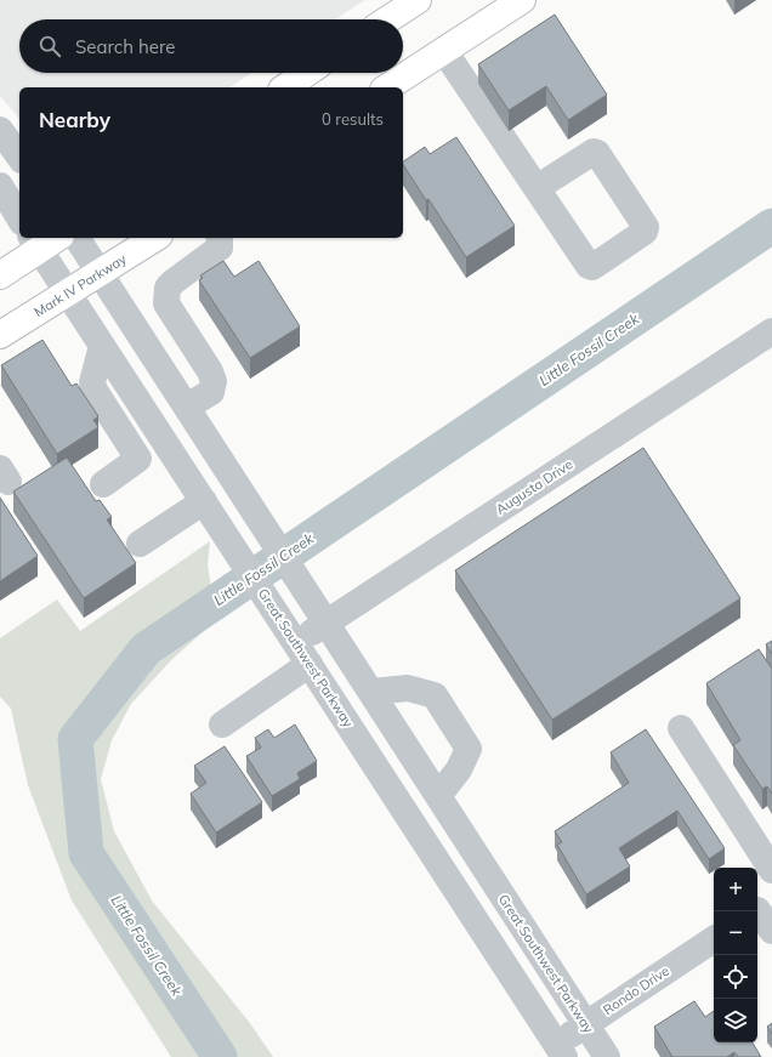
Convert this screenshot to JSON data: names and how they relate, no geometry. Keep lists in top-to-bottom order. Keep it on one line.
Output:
{"streets":{"main road":["Mark IV Parkway"],"street":["Augusta Drive","Great Southwest Parkway","Rondo Drive"]},"crossings":[["Mark IV Parkway","Great Southwest Parkway"],["Augusta Drive","Great Southwest Parkway"],["Great Southwest Parkway","Rondo Drive"]],"water":["Little Fossil Creek"],"page":{"search":"Search here","heading":["Nearby","0 results"],"map_buttons":["+","−"]}}
